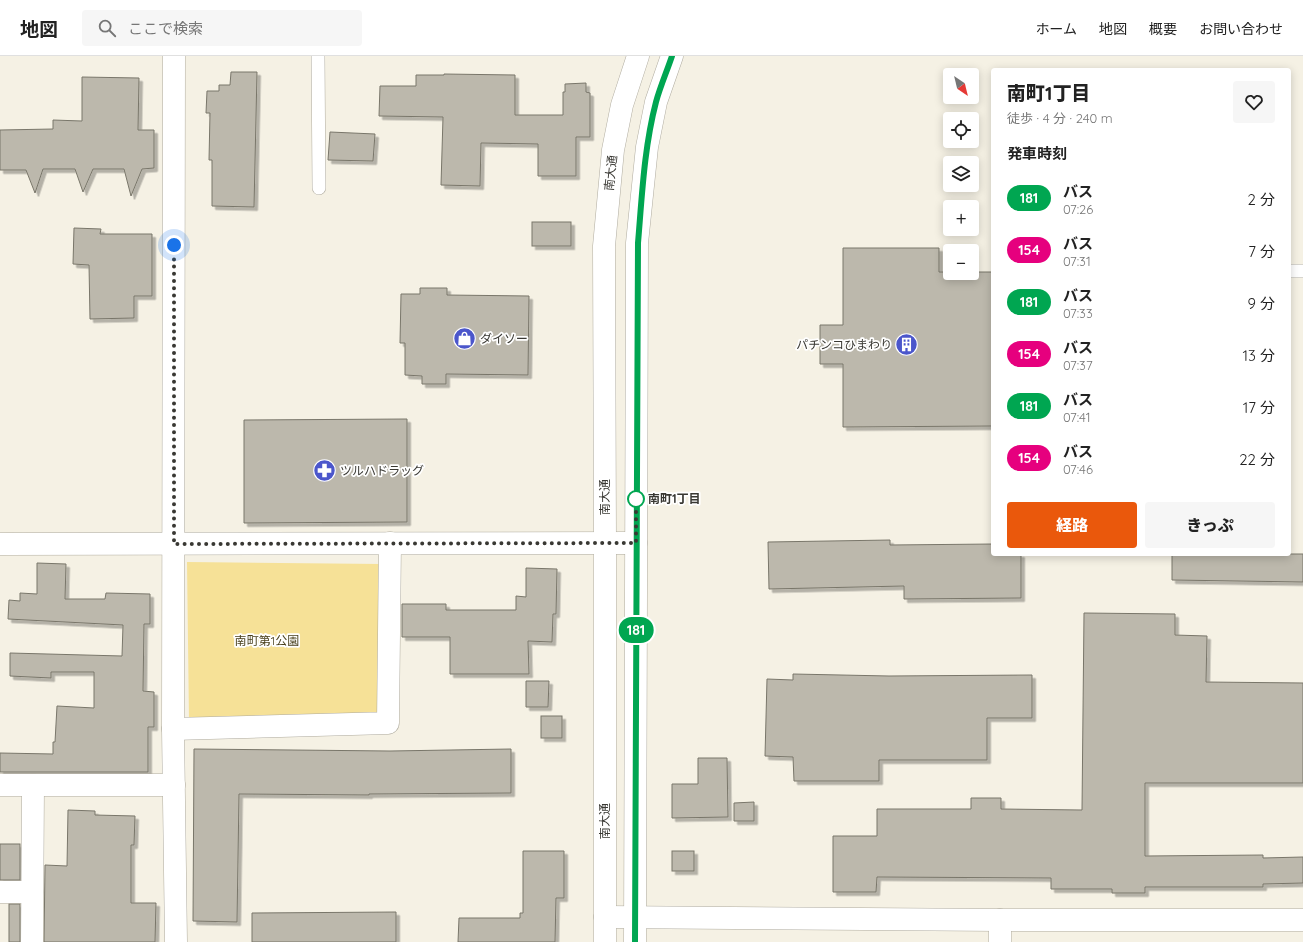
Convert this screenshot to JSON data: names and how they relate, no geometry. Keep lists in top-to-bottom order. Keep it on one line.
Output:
{"streets":{"street":["南大通"]},"parks":["南町第1公園"],"places":{"shop":["ダイソー"],"building":["パチンコひまわり"],"pharmacy":["ツルハドラッグ"],"other":["南町1丁目"]},"lines":["bus line 181"],"north":"bottom right","page":{"header":"地図","search":"ここで検索","nav":["ホーム","地図","概要","お問い合わせ"],"on_map":"181","map_buttons":["+","−"],"heading":[["南町1丁目","徒歩 · 4 分 · 240 m"],"発車時刻"],"list":[{"mark":"181","name":"バス","note":"07:26","value":"2 分"},{"mark":"154","name":"バス","note":"07:31","value":"7 分"},{"mark":"181","name":"バス","note":"07:33","value":"9 分"},{"mark":"154","name":"バス","note":"07:37","value":"13 分"},{"mark":"181","name":"バス","note":"07:41","value":"17 分"},{"mark":"154","name":"バス","note":"07:46","value":"22 分"}],"buttons":["経路","きっぷ"]}}
